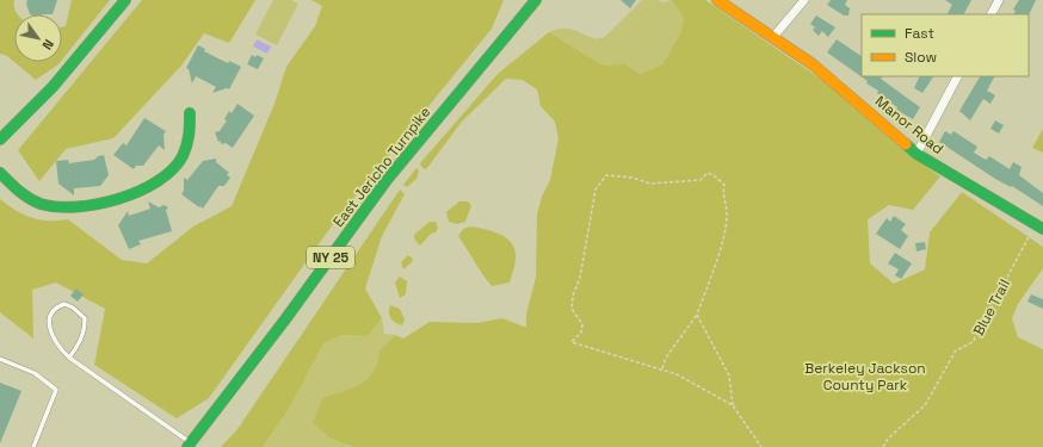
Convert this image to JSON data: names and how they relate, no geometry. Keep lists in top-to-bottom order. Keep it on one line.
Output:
{"streets":{"main road":["Manor Road","East Jericho Turnpike","NY 25"],"path":["Blue Trail"]},"crossings":[["Manor Road","Blue Trail"]],"parks":["Berkeley Jackson County Park"],"legend":["Fast","Slow"],"north":"bottom right"}
